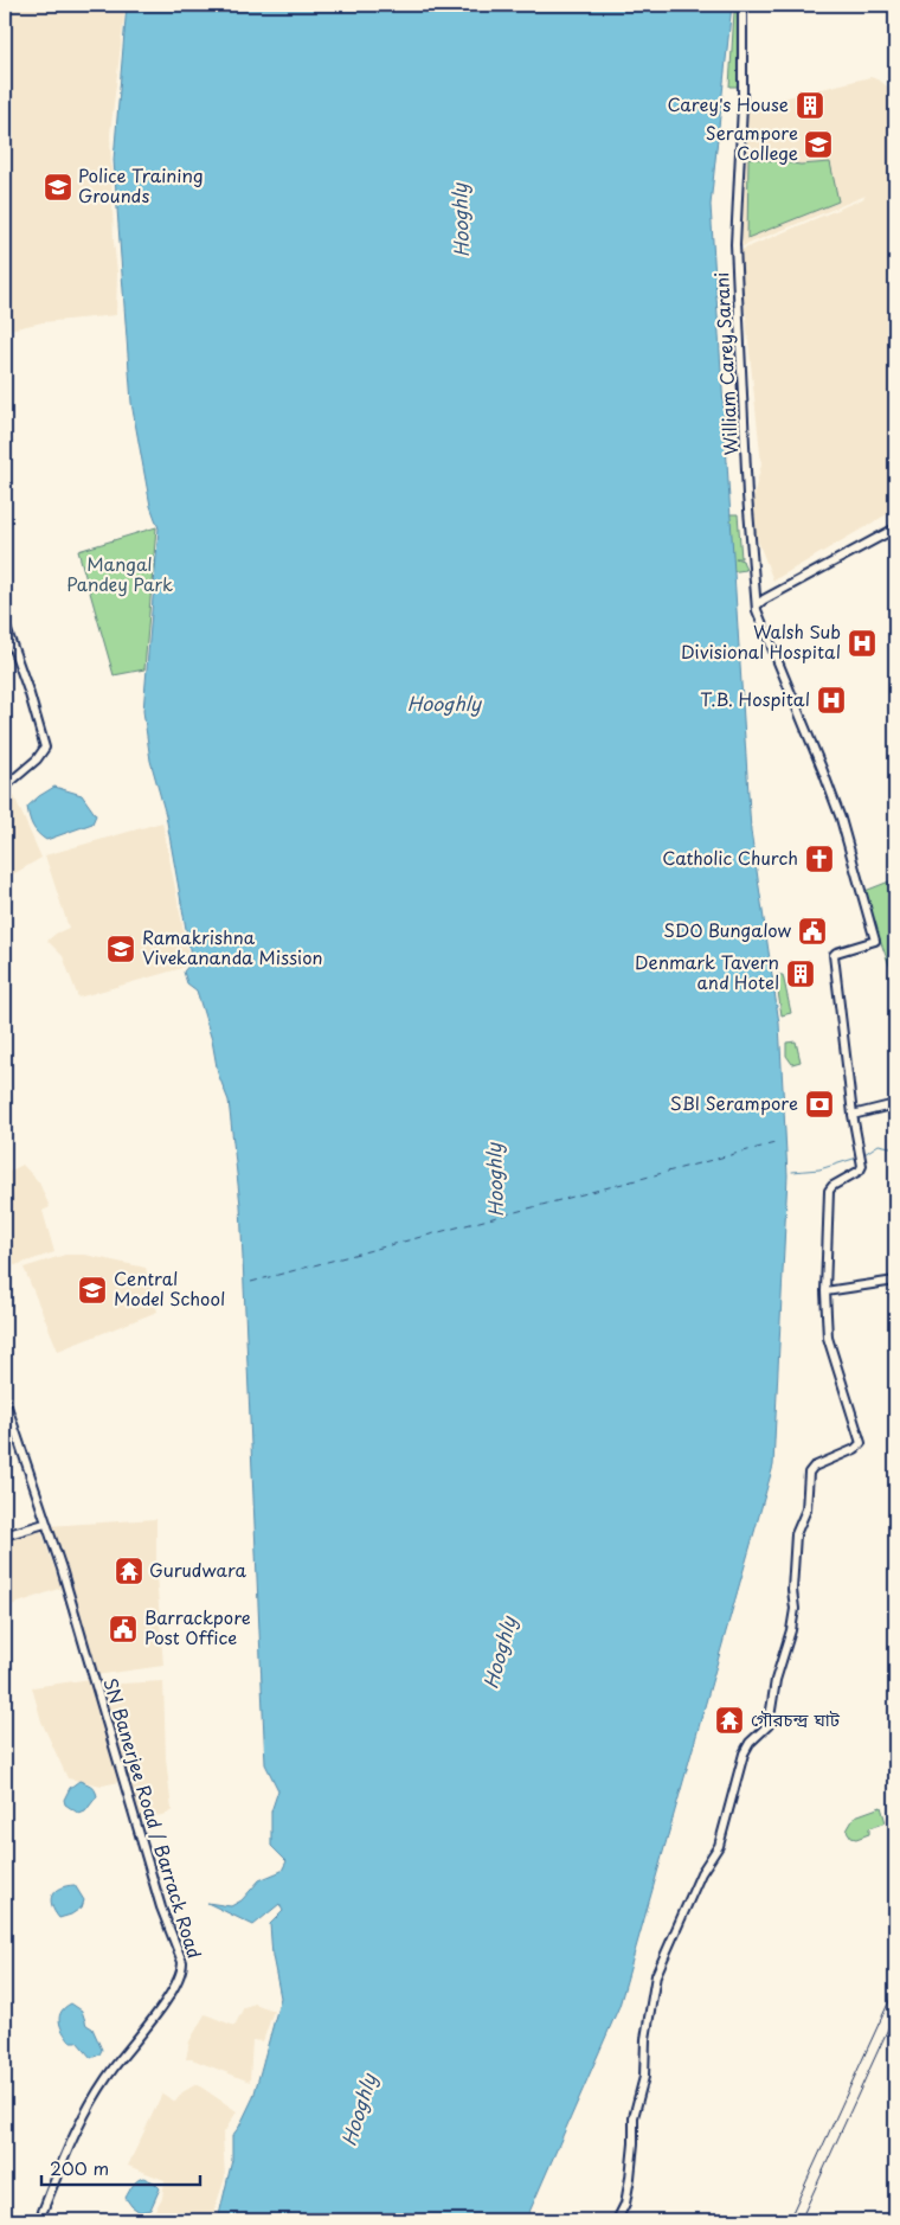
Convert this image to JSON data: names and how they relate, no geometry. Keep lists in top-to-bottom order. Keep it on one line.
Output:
{"streets":{"street":["William Carey Sarani","SN Banerjee Road / Barrack Road"]},"water":["Hooghly"],"parks":["Mangal Pandey Park"],"places":{"building":["Carey's House","Denmark Tavern and Hotel"],"school or university":["Serampore College","Police Training Grounds","Ramakrishna Vivekananda Mission","Central Model School"],"hospital":["Walsh Sub Divisional Hospital","T.B. Hospital"],"church":["Catholic Church"],"public building":["SDO Bungalow","Barrackpore Post Office"],"bank":["SBI Serampore"],"temple":["Gurudwara","গৌরচন্দ্র ঘাট"]},"scale_bar":"200 m"}
